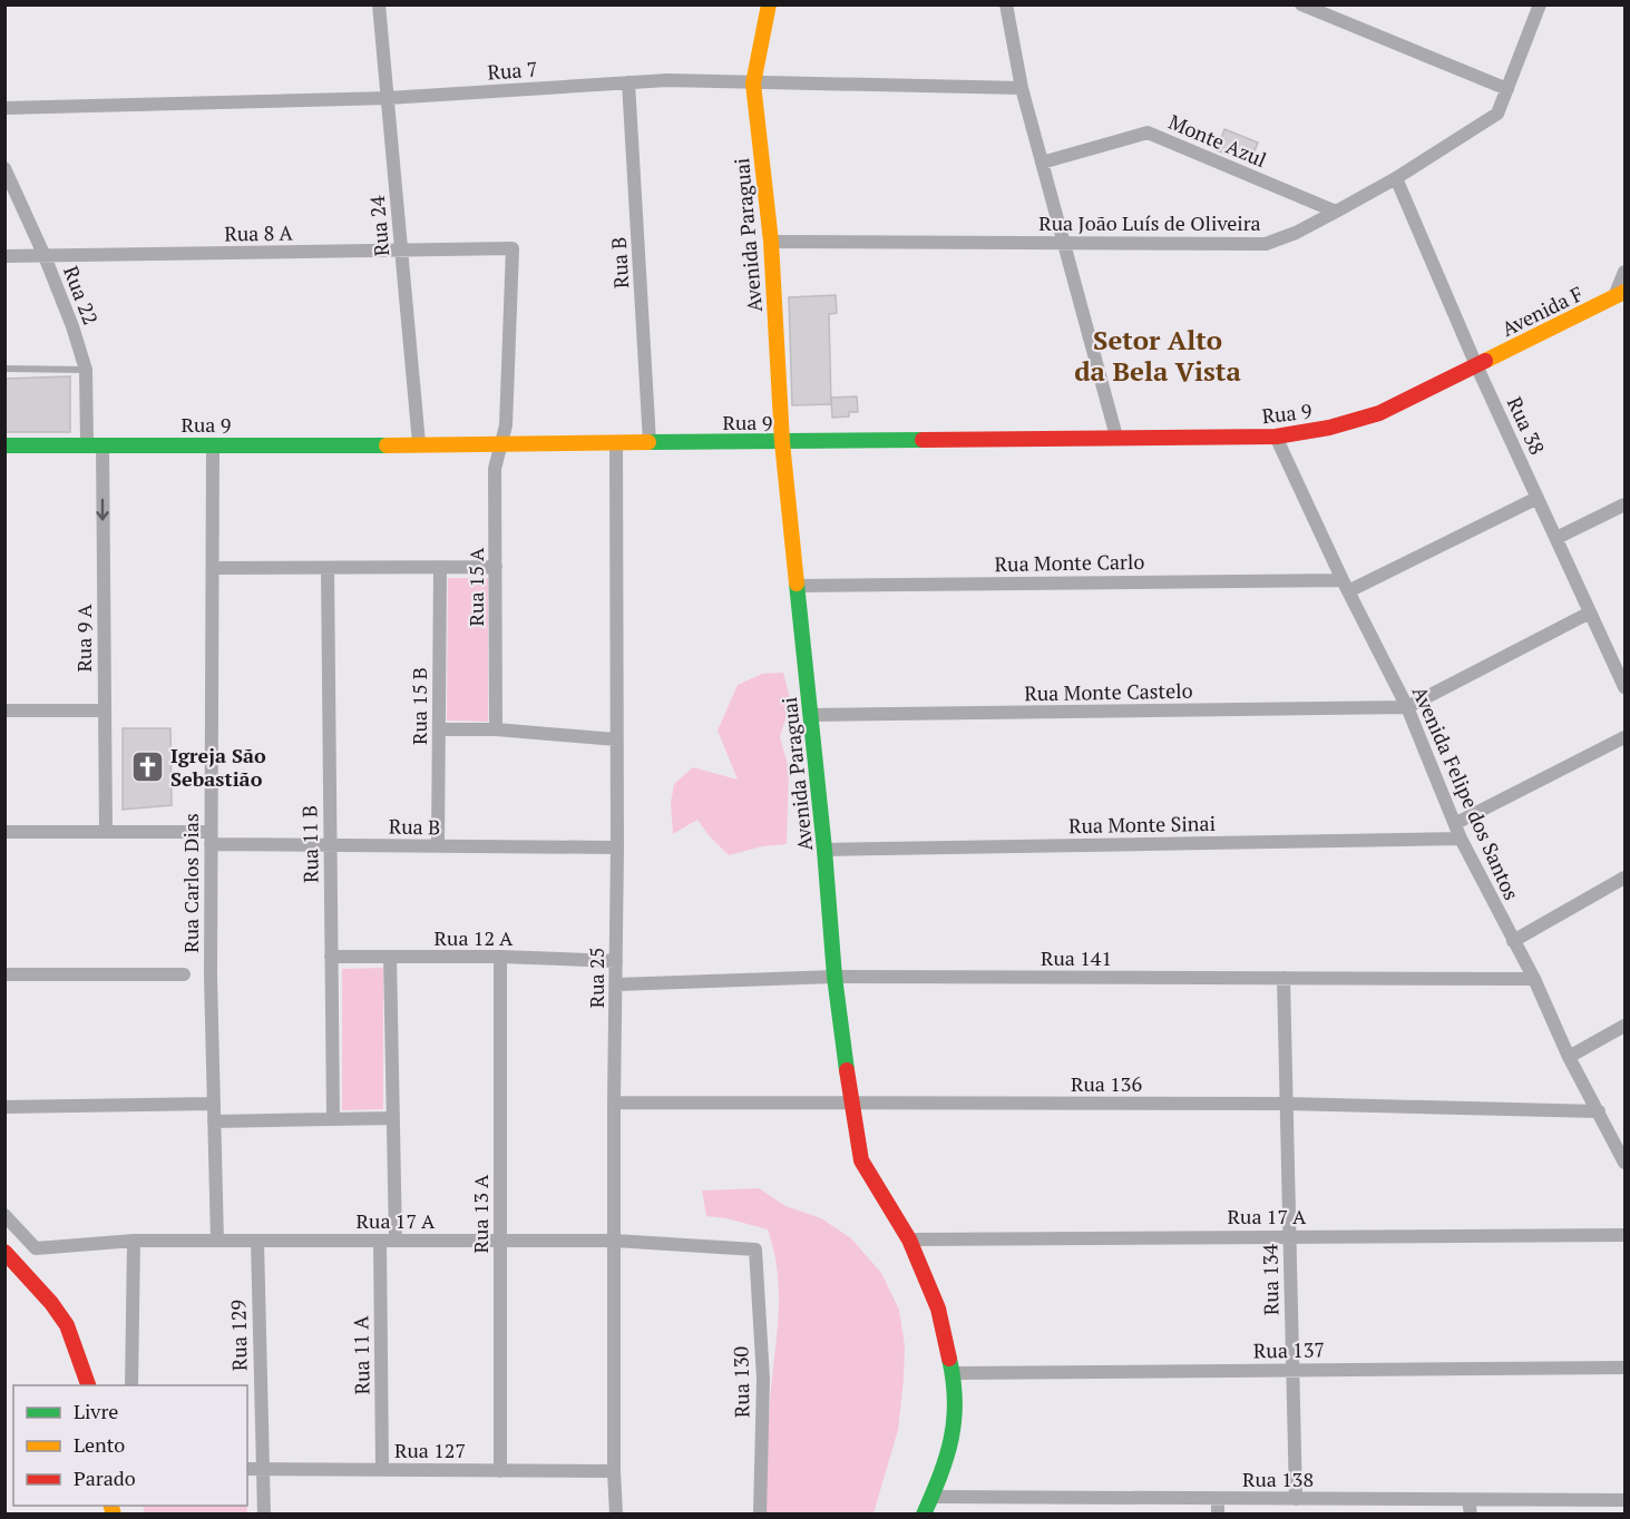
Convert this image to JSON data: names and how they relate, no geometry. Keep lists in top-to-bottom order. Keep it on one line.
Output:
{"streets":{"street":["Rua 7","Monte Azul","Rua João Luís de Oliveira","Rua 24","Rua 8 A","Avenida Paraguai","Rua B","Rua 22","Avenida F","Rua 9","Rua 38","Rua Monte Carlo","Rua 15 A","Rua 9 A","Rua Monte Castelo","Rua 15 B","Avenida Felipe dos Santos","Rua Monte Sinai","Rua 11 B","Rua Carlos Dias","Rua 12 A","Rua 141","Rua 25","Rua 136","Rua 13 A","Rua 17 A","Rua 134","Rua 129","Rua 137","Rua 11 A","Rua 130","Rua 127","Rua 138"]},"crossings":[["Rua 7","Rua 24"],["Rua 7","Avenida Paraguai"],["Rua 7","Rua B"],["Monte Azul","Rua João Luís de Oliveira"],["Rua João Luís de Oliveira","Avenida Paraguai"],["Rua João Luís de Oliveira","Rua 38"],["Rua 24","Rua 8 A"],["Rua 24","Rua 9"],["Rua 8 A","Rua 22"],["Rua 8 A","Rua 15 A"],["Avenida Paraguai","Rua 9"],["Avenida Paraguai","Rua Monte Carlo"],["Avenida Paraguai","Rua Monte Castelo"],["Avenida Paraguai","Rua Monte Sinai"],["Avenida Paraguai","Rua 141"],["Avenida Paraguai","Rua 136"],["Avenida Paraguai","Rua 17 A"],["Avenida Paraguai","Rua 137"],["Avenida Paraguai","Rua 138"],["Rua B","Rua 9"],["Rua B","Rua 9 A"],["Rua B","Rua 15 B"],["Rua B","Rua 11 B"],["Rua B","Rua Carlos Dias"],["Rua B","Rua 25"],["Rua 22","Rua 9"],["Rua 22","Rua 9 A"],["Avenida F","Rua 9"],["Avenida F","Rua 38"],["Rua 9","Rua 38"],["Rua 9","Rua 15 A"],["Rua 9","Rua 9 A"],["Rua 9","Avenida Felipe dos Santos"],["Rua 9","Rua Carlos Dias"],["Rua 9","Rua 25"],["Rua 38","Rua Monte Carlo"],["Rua Monte Carlo","Avenida Felipe dos Santos"],["Rua Monte Castelo","Avenida Felipe dos Santos"],["Avenida Felipe dos Santos","Rua Monte Sinai"],["Avenida Felipe dos Santos","Rua 141"],["Avenida Felipe dos Santos","Rua 136"],["Rua 11 B","Rua 12 A"],["Rua Carlos Dias","Rua 17 A"],["Rua 12 A","Rua 25"],["Rua 12 A","Rua 13 A"],["Rua 141","Rua 25"],["Rua 141","Rua 134"],["Rua 25","Rua 136"],["Rua 25","Rua 17 A"],["Rua 25","Rua 127"],["Rua 136","Rua 134"],["Rua 13 A","Rua 17 A"],["Rua 13 A","Rua 127"],["Rua 17 A","Rua 134"],["Rua 17 A","Rua 129"],["Rua 17 A","Rua 11 A"],["Rua 17 A","Rua 130"],["Rua 134","Rua 137"],["Rua 134","Rua 138"],["Rua 129","Rua 127"],["Rua 11 A","Rua 127"]],"one_way":["Rua 9 A"],"districts":["Setor Alto da Bela Vista"],"places":{"church":["Igreja São Sebastião"]},"legend":["Livre","Lento","Parado"]}
